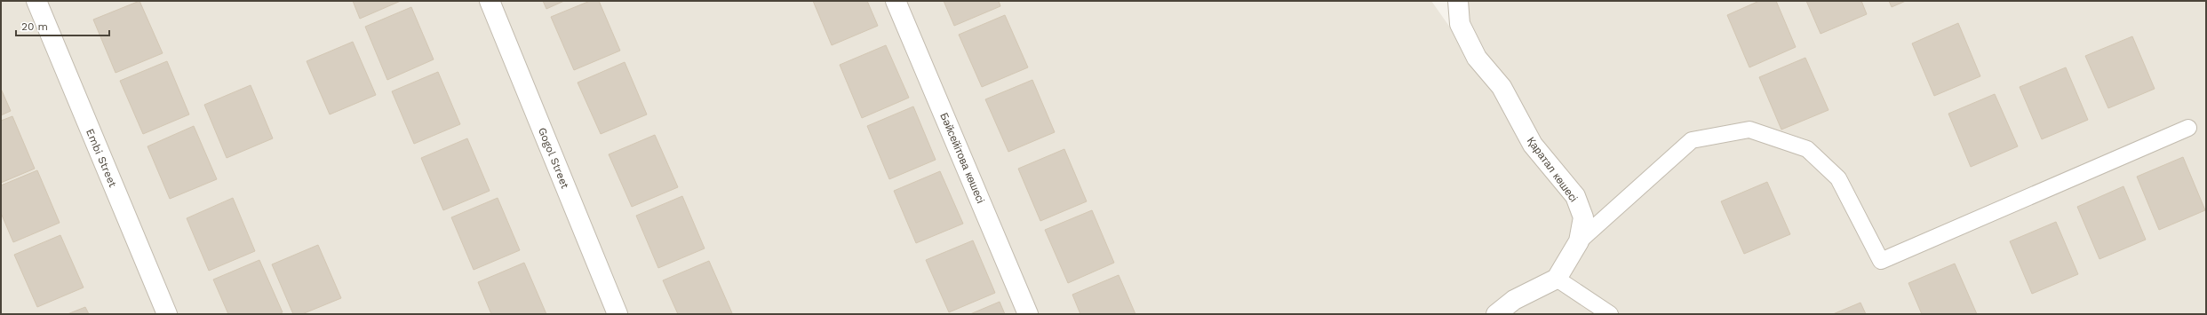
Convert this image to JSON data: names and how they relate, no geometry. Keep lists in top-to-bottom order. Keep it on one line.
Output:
{"streets":{"street":["Embi Street","Gogol Street","Бәйсейітова көшесі","Қаратал көшесі"]},"scale_bar":"20 m"}
